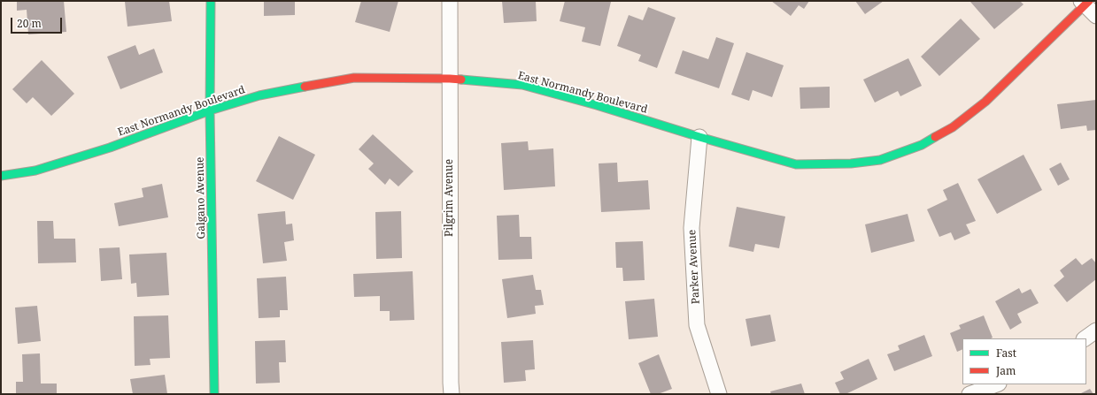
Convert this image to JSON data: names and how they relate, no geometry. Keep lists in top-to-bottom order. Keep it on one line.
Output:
{"streets":{"street":["East Normandy Boulevard","Galgano Avenue","Pilgrim Avenue","Parker Avenue"]},"crossings":[["East Normandy Boulevard","Galgano Avenue"],["East Normandy Boulevard","Pilgrim Avenue"],["East Normandy Boulevard","Parker Avenue"]],"legend":["Fast","Jam"],"scale_bar":"20 m"}
